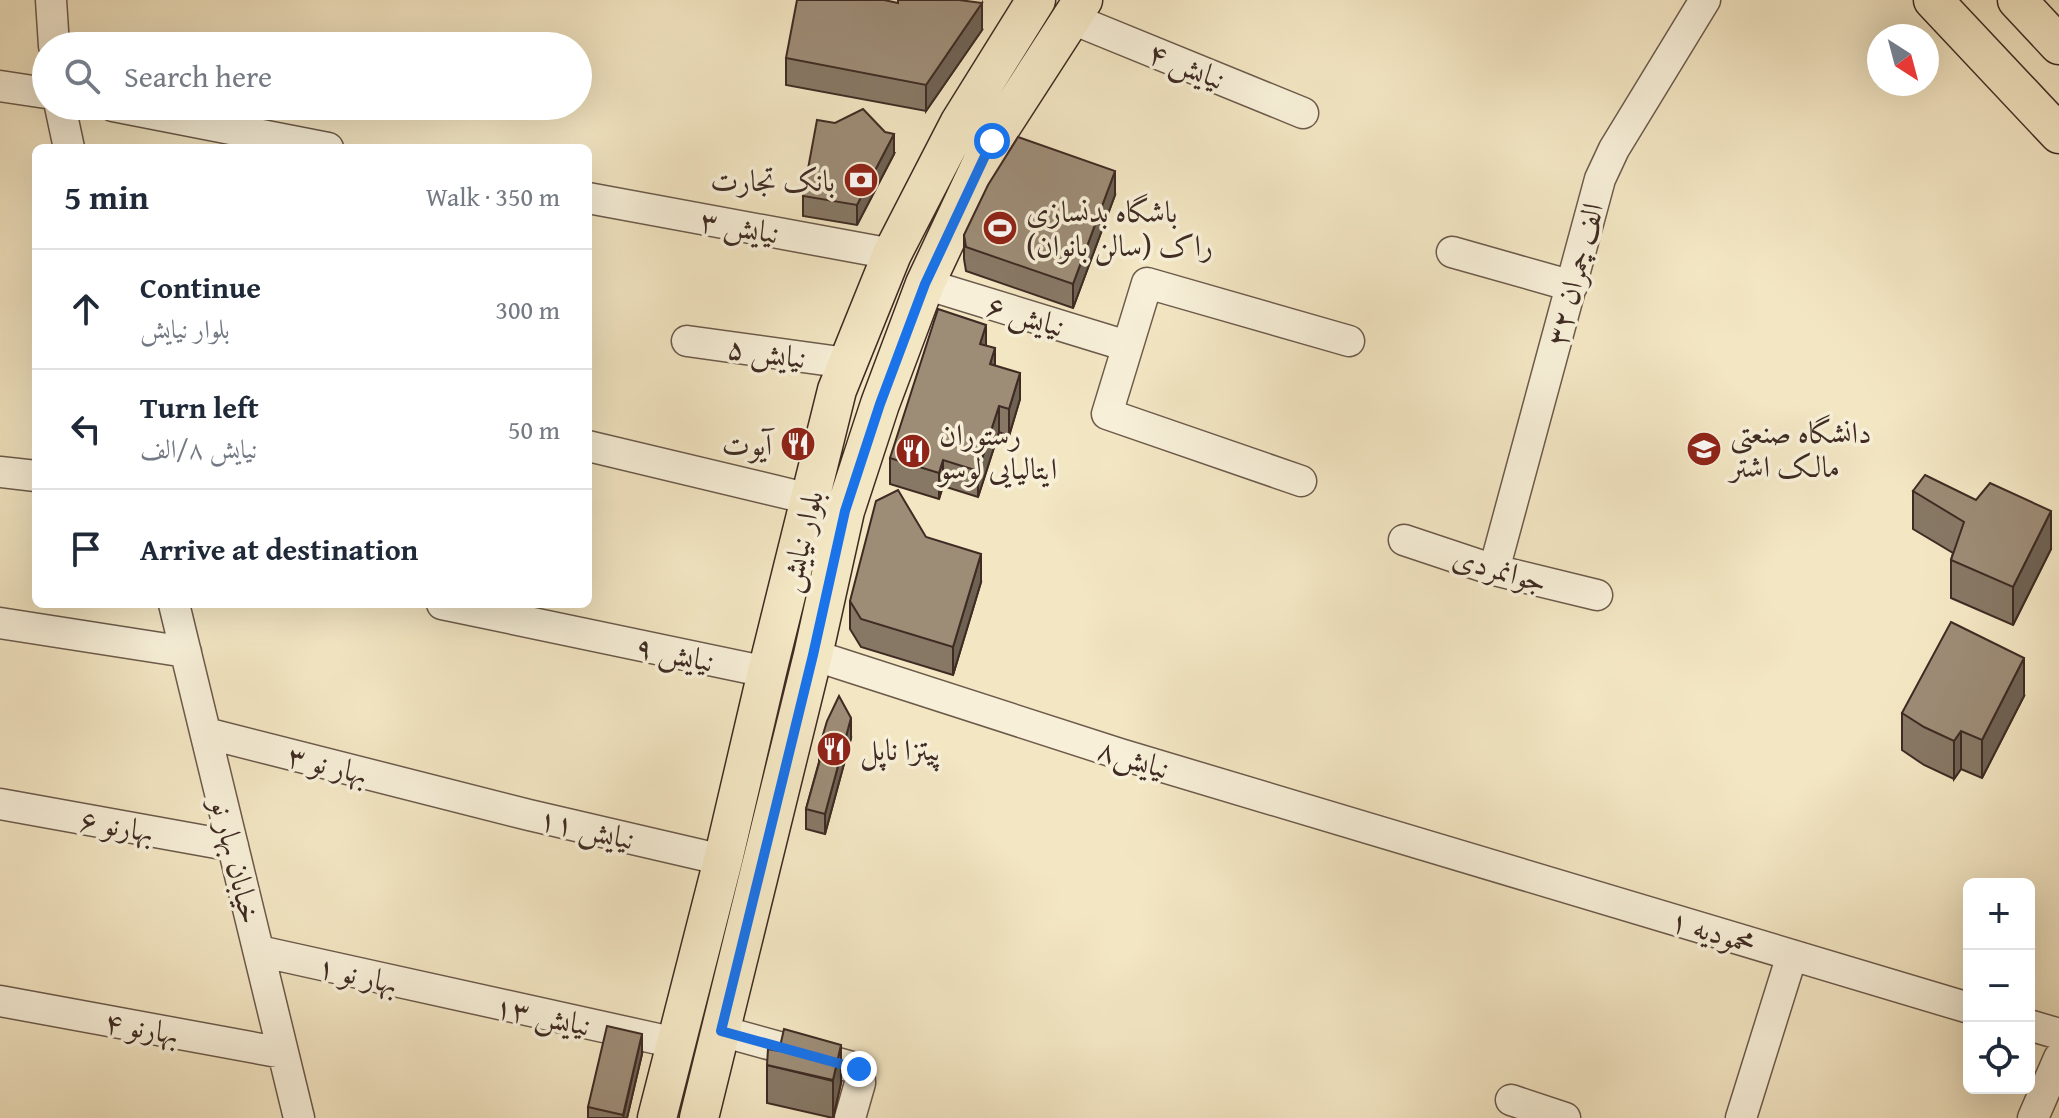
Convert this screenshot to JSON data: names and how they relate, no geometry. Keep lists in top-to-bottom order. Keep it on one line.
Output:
{"streets":{"main road":["بلوار نیایش"],"street":["نیایش ۴","نیایش ۳","۳۲ الف چمران","نیایش ۶","نیایش ۵","جوانمردی","نیایش ۹","نیایش۸","۳ بهار نو","۶ بهارنو","نیایش ۱۱","خیابان بهار نو","۱ محمودیه","۱ بهار نو","نیایش ۱۳","۴ بهارنو"]},"crossings":[["نیایش ۴","بلوار نیایش"],["نیایش ۳","بلوار نیایش"],["۳۲ الف چمران","جوانمردی"],["نیایش ۶","بلوار نیایش"],["نیایش ۵","بلوار نیایش"],["بلوار نیایش","نیایش ۹"],["بلوار نیایش","نیایش۸"],["بلوار نیایش","نیایش ۱۱"],["بلوار نیایش","نیایش ۱۳"],["نیایش۸","۱ محمودیه"],["۳ بهار نو","نیایش ۱۱"],["۳ بهار نو","خیابان بهار نو"],["۶ بهارنو","خیابان بهار نو"],["خیابان بهار نو","۱ بهار نو"],["خیابان بهار نو","۴ بهارنو"],["۱ بهار نو","نیایش ۱۳"]],"places":{"bank":["بانک تجارت"],"sports":["باشگاه بدنسازی راک (سالن بانوان)"],"restaurant":["آیوت","رستوران ایتالیایی لوسو","پیتزا ناپل"],"school or university":["دانشگاه صنعتی مالک اشتر"]},"north":"bottom right","page":{"search":"Search here","heading":["5 min","Walk · 350 m"],"list":[["Continue","بلوار نیایش","300 m"],["Turn left","نیایش ۸/الف","50 m"],"Arrive at destination"],"map_buttons":["+","−"]}}
